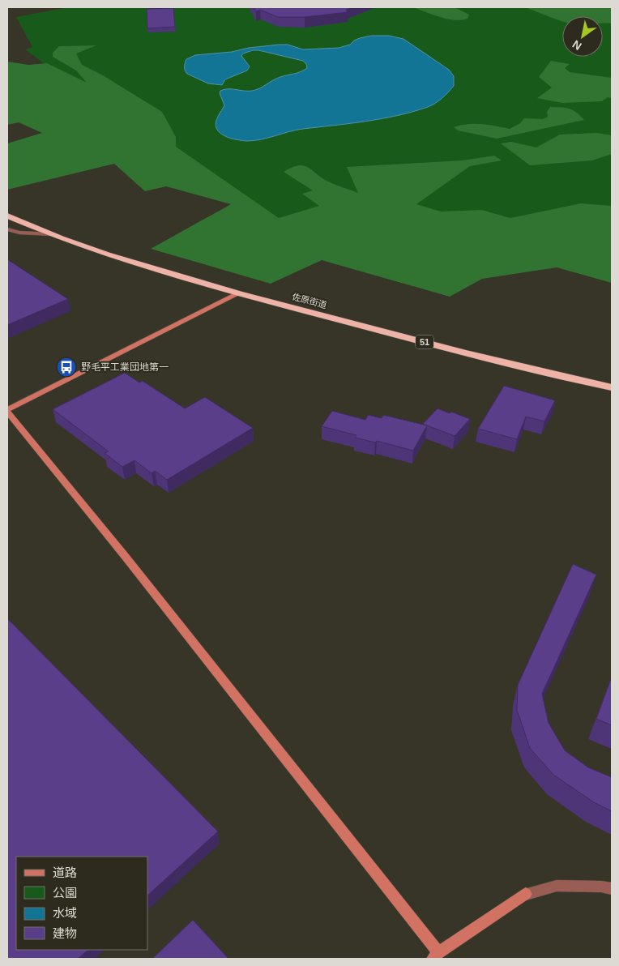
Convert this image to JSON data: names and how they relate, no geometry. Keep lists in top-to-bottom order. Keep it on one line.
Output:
{"streets":{"highway":["佐原街道","51"]},"places":{"bus stop":["野毛平工業団地第一"]},"legend":["道路","公園","水域","建物"],"north":"bottom left"}
